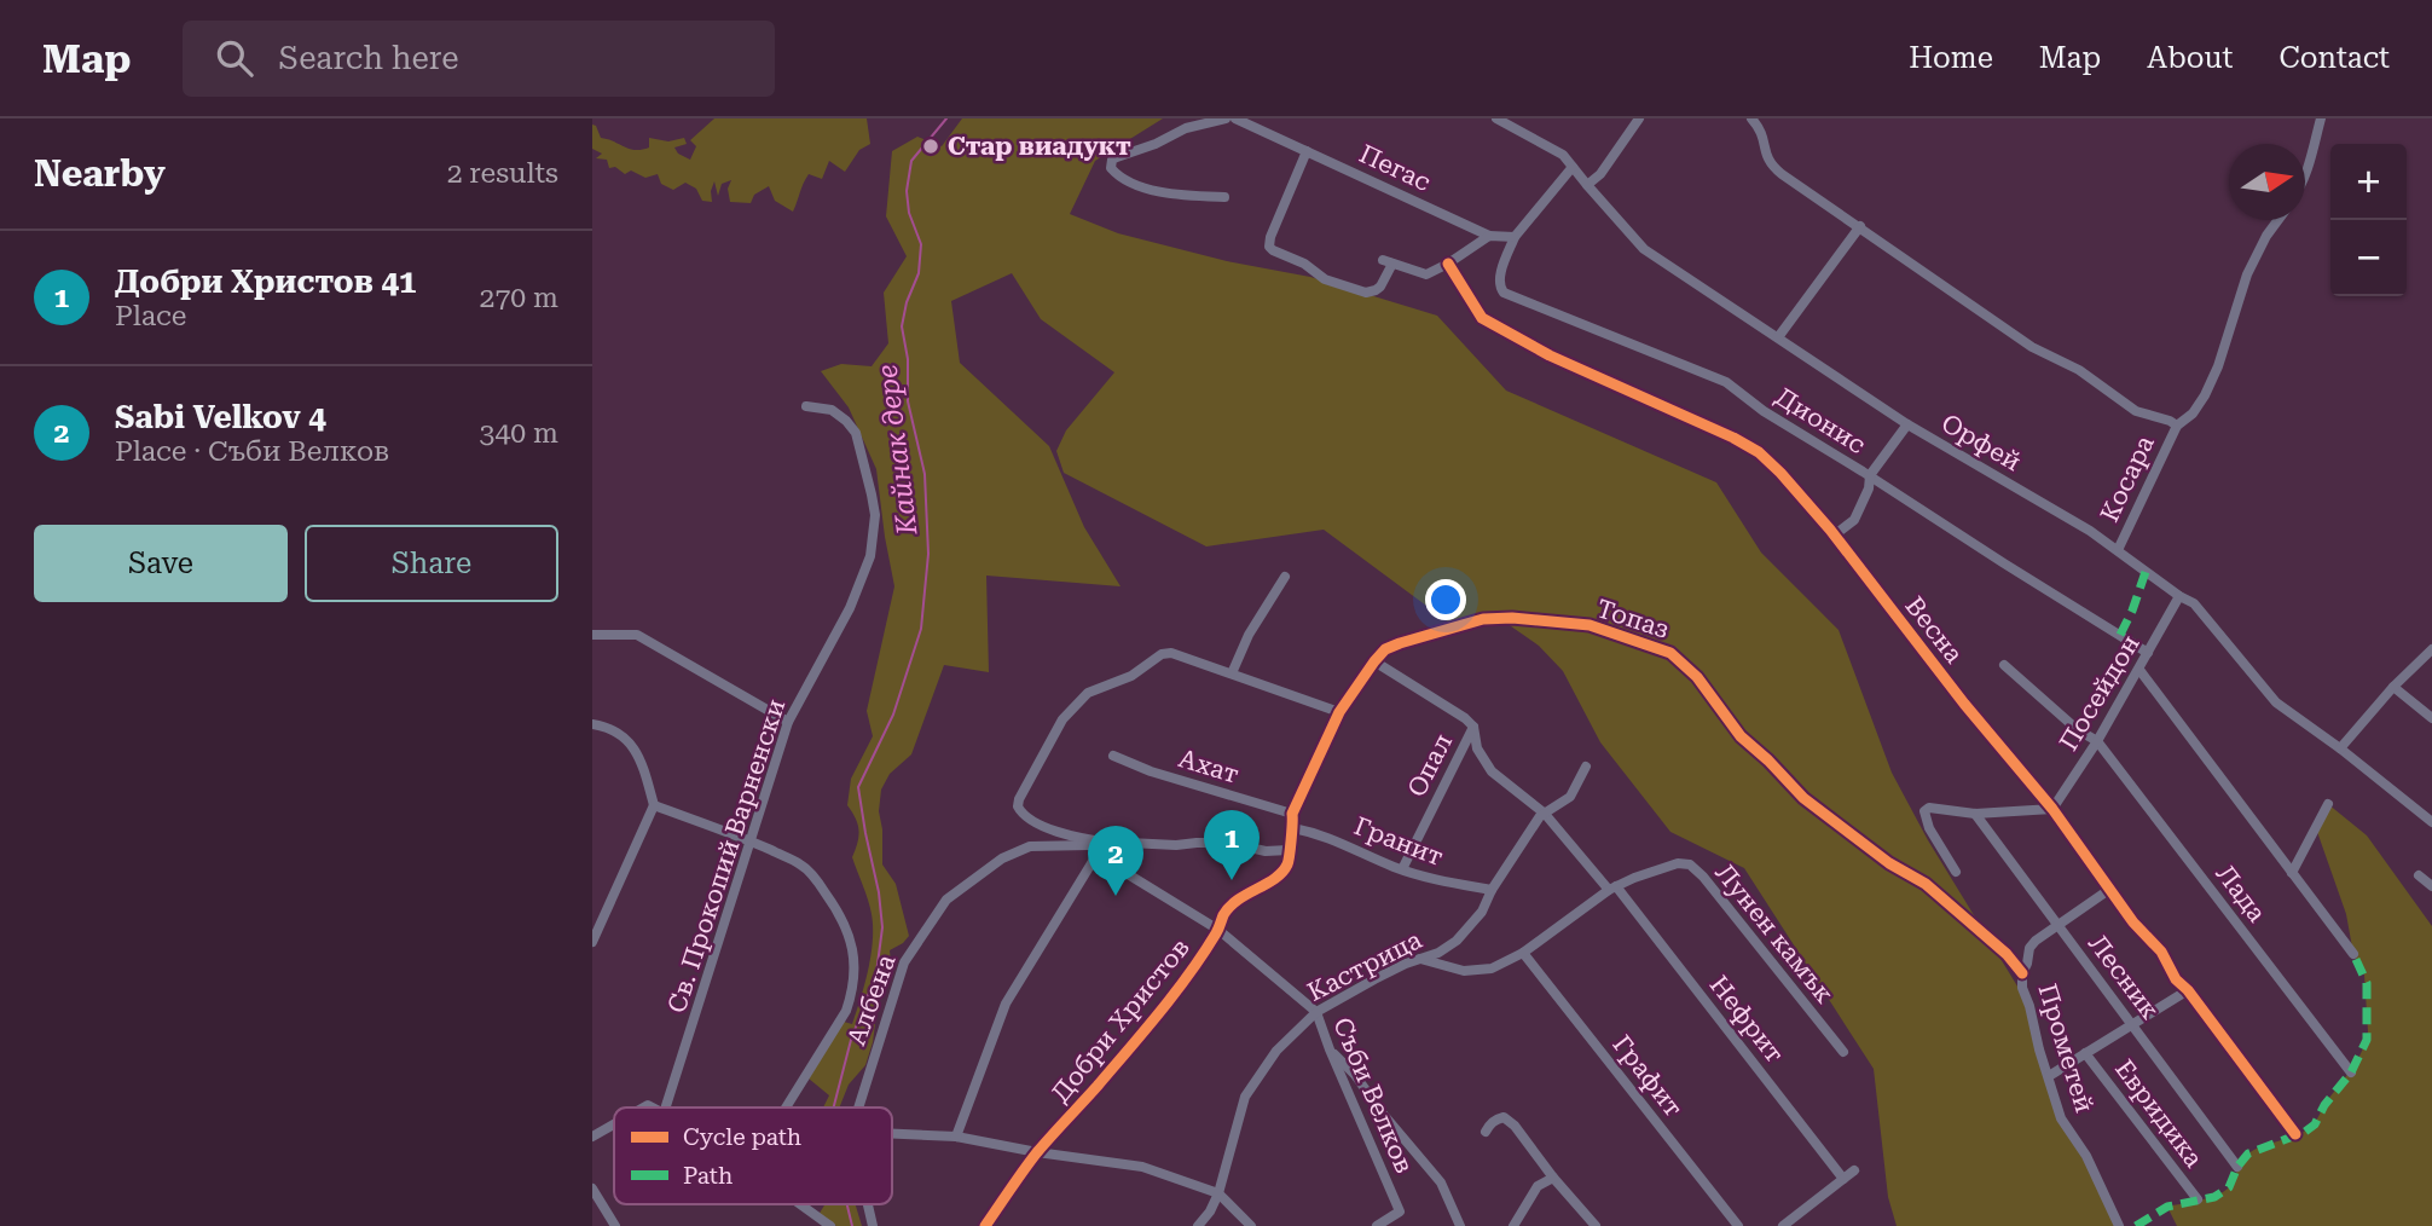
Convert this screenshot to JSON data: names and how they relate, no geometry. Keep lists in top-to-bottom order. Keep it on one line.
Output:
{"streets":{"street":["Пегас","Дионис","Орфей","Косара","Топаз","Весна","Посейдон","Опал","Ахат","Гранит","Св. Прокопий Варненски","Лада","Лунен камък","Кастрица","Лесник","Албена","Нефрит","Добри Христов","Прометей","Графит","Съби Велков","Евридика"]},"crossings":[["Дионис","Орфей"],["Дионис","Посейдон"],["Орфей","Косара"],["Орфей","Посейдон"],["Топаз","Ахат"],["Топаз","Гранит"],["Топаз","Албена"],["Топаз","Добри Христов"],["Топаз","Прометей"],["Весна","Посейдон"],["Посейдон","Лада"],["Опал","Гранит"],["Опал","Нефрит"],["Гранит","Кастрица"],["Лунен камък","Нефрит"],["Кастрица","Нефрит"],["Кастрица","Съби Велков"],["Албена","Добри Христов"],["Добри Христов","Съби Велков"]],"water":["Кайнак дере"],"places":["Стар виадукт"],"legend":["Cycle path","Path"],"north":"right","page":{"header":"Map","search":"Search here","nav":["Home","Map","About","Contact"],"heading":["Nearby","2 results"],"map_buttons":["+","−"],"list":[{"mark":"1","name":"Добри Христов 41","note":"Place","value":"270 m"},{"mark":"2","name":"Sabi Velkov 4","note":"Place · Съби Велков","value":"340 m"}],"buttons":["Save","Share"],"pins":["1","2"]}}
